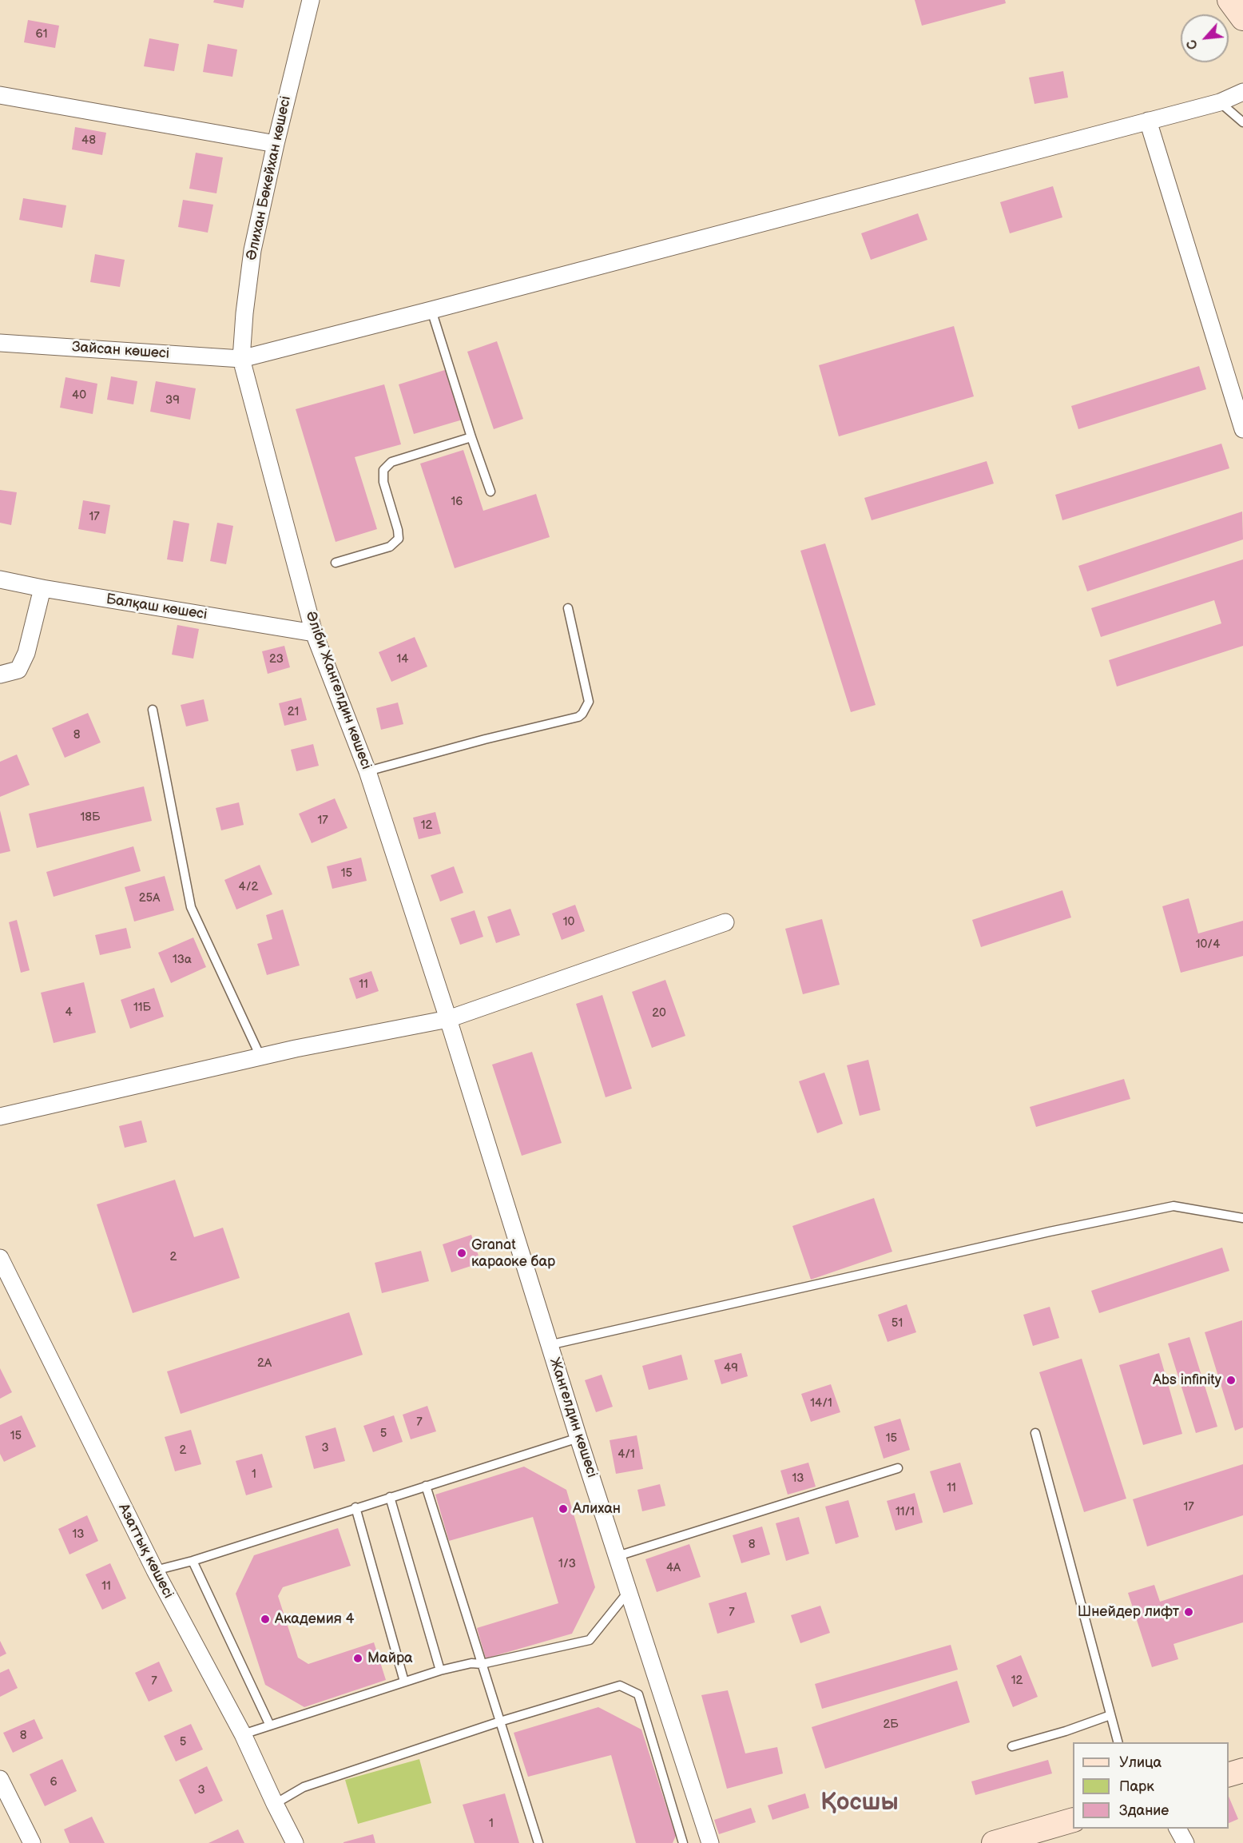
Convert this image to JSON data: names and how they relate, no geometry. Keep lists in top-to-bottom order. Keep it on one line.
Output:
{"streets":{"street":["Әлихан Бөкейхан көшесі","Зайсан көшесі","Балқаш көшесі","Әліби Жангелдин көшесі","Жангелдин көшесі","Азаттық көшесі"]},"crossings":[["Әлихан Бөкейхан көшесі","Зайсан көшесі"],["Әлихан Бөкейхан көшесі","Әліби Жангелдин көшесі"],["Зайсан көшесі","Әліби Жангелдин көшесі"],["Балқаш көшесі","Әліби Жангелдин көшесі"],["Әліби Жангелдин көшесі","Жангелдин көшесі"]],"districts":["Қосшы"],"places":["Granat караоке бар","Abs infinity","Алихан","Шнейдер лифт","Академия 4","Майра"],"house_numbers":["61","48","40","39","16","17","23","14","21","8","18Б","17","12","15","4/2","25А","10","10/4","13а","11","11Б","4","20","2","51","2А","49","14/1","7","5","15","15","3","2","4/1","1","13","11","17","11/1","13","8","1/3","4А","11","7","12","7","2Б","8","5","6","3","1"],"legend":["Улица","Парк","Здание"],"north":"bottom left"}
